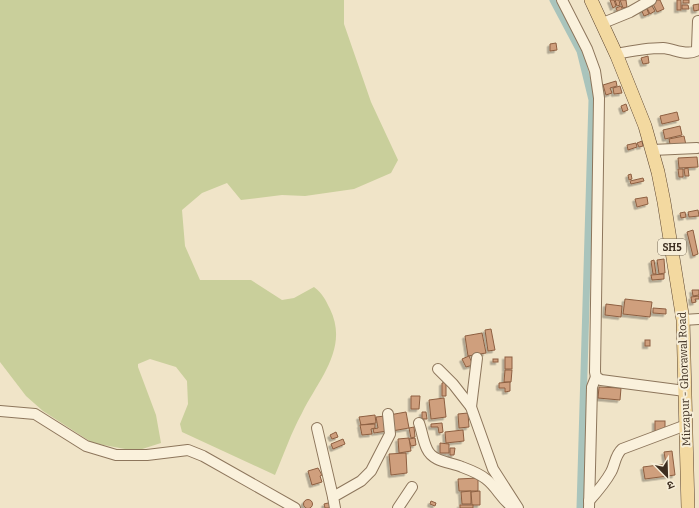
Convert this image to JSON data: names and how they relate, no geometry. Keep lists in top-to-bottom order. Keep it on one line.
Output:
{"streets":{"main road":["SH5","Mirzapur - Ghorawal Road"]},"north":"bottom right"}
